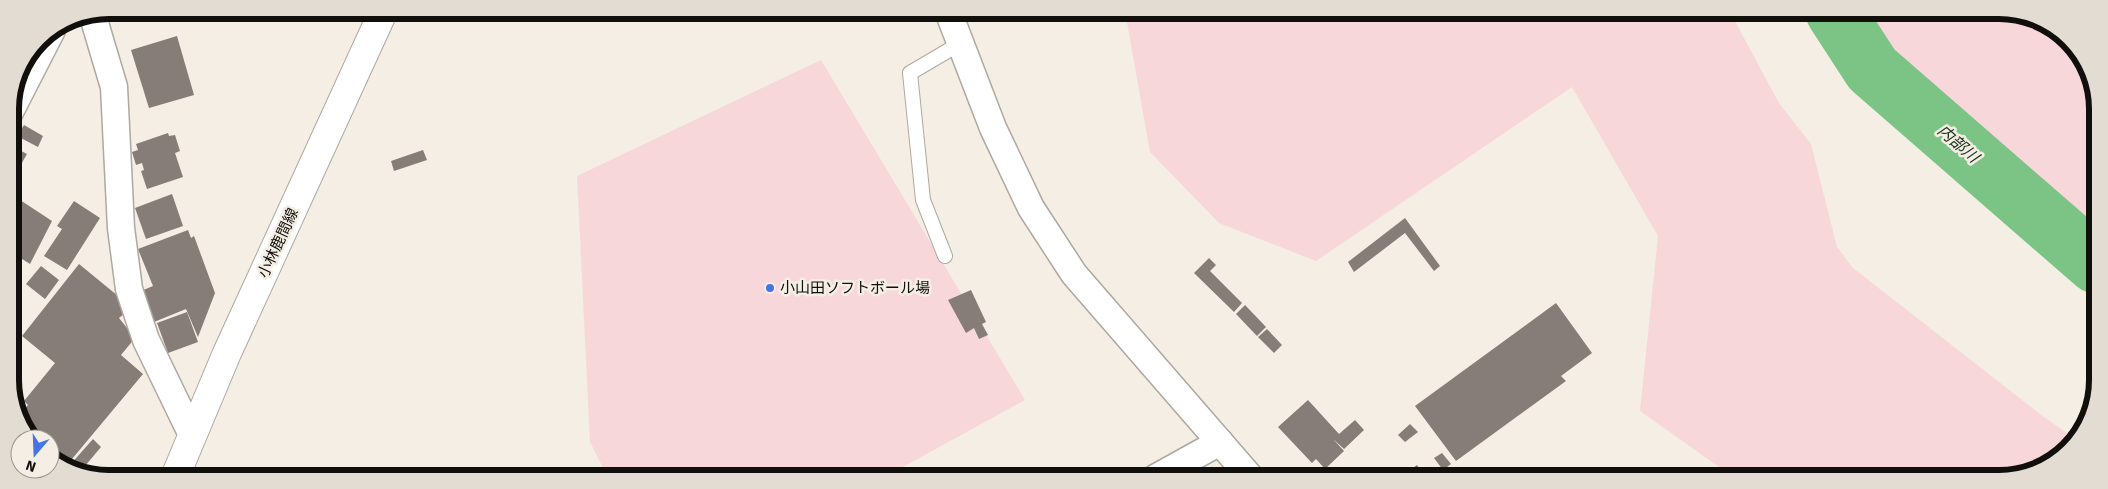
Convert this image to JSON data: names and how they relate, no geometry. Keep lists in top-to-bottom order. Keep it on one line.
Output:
{"streets":{"main road":["小林鹿間線"]},"water":["内部川"],"places":["小山田ソフトボール場"],"north":"bottom"}
